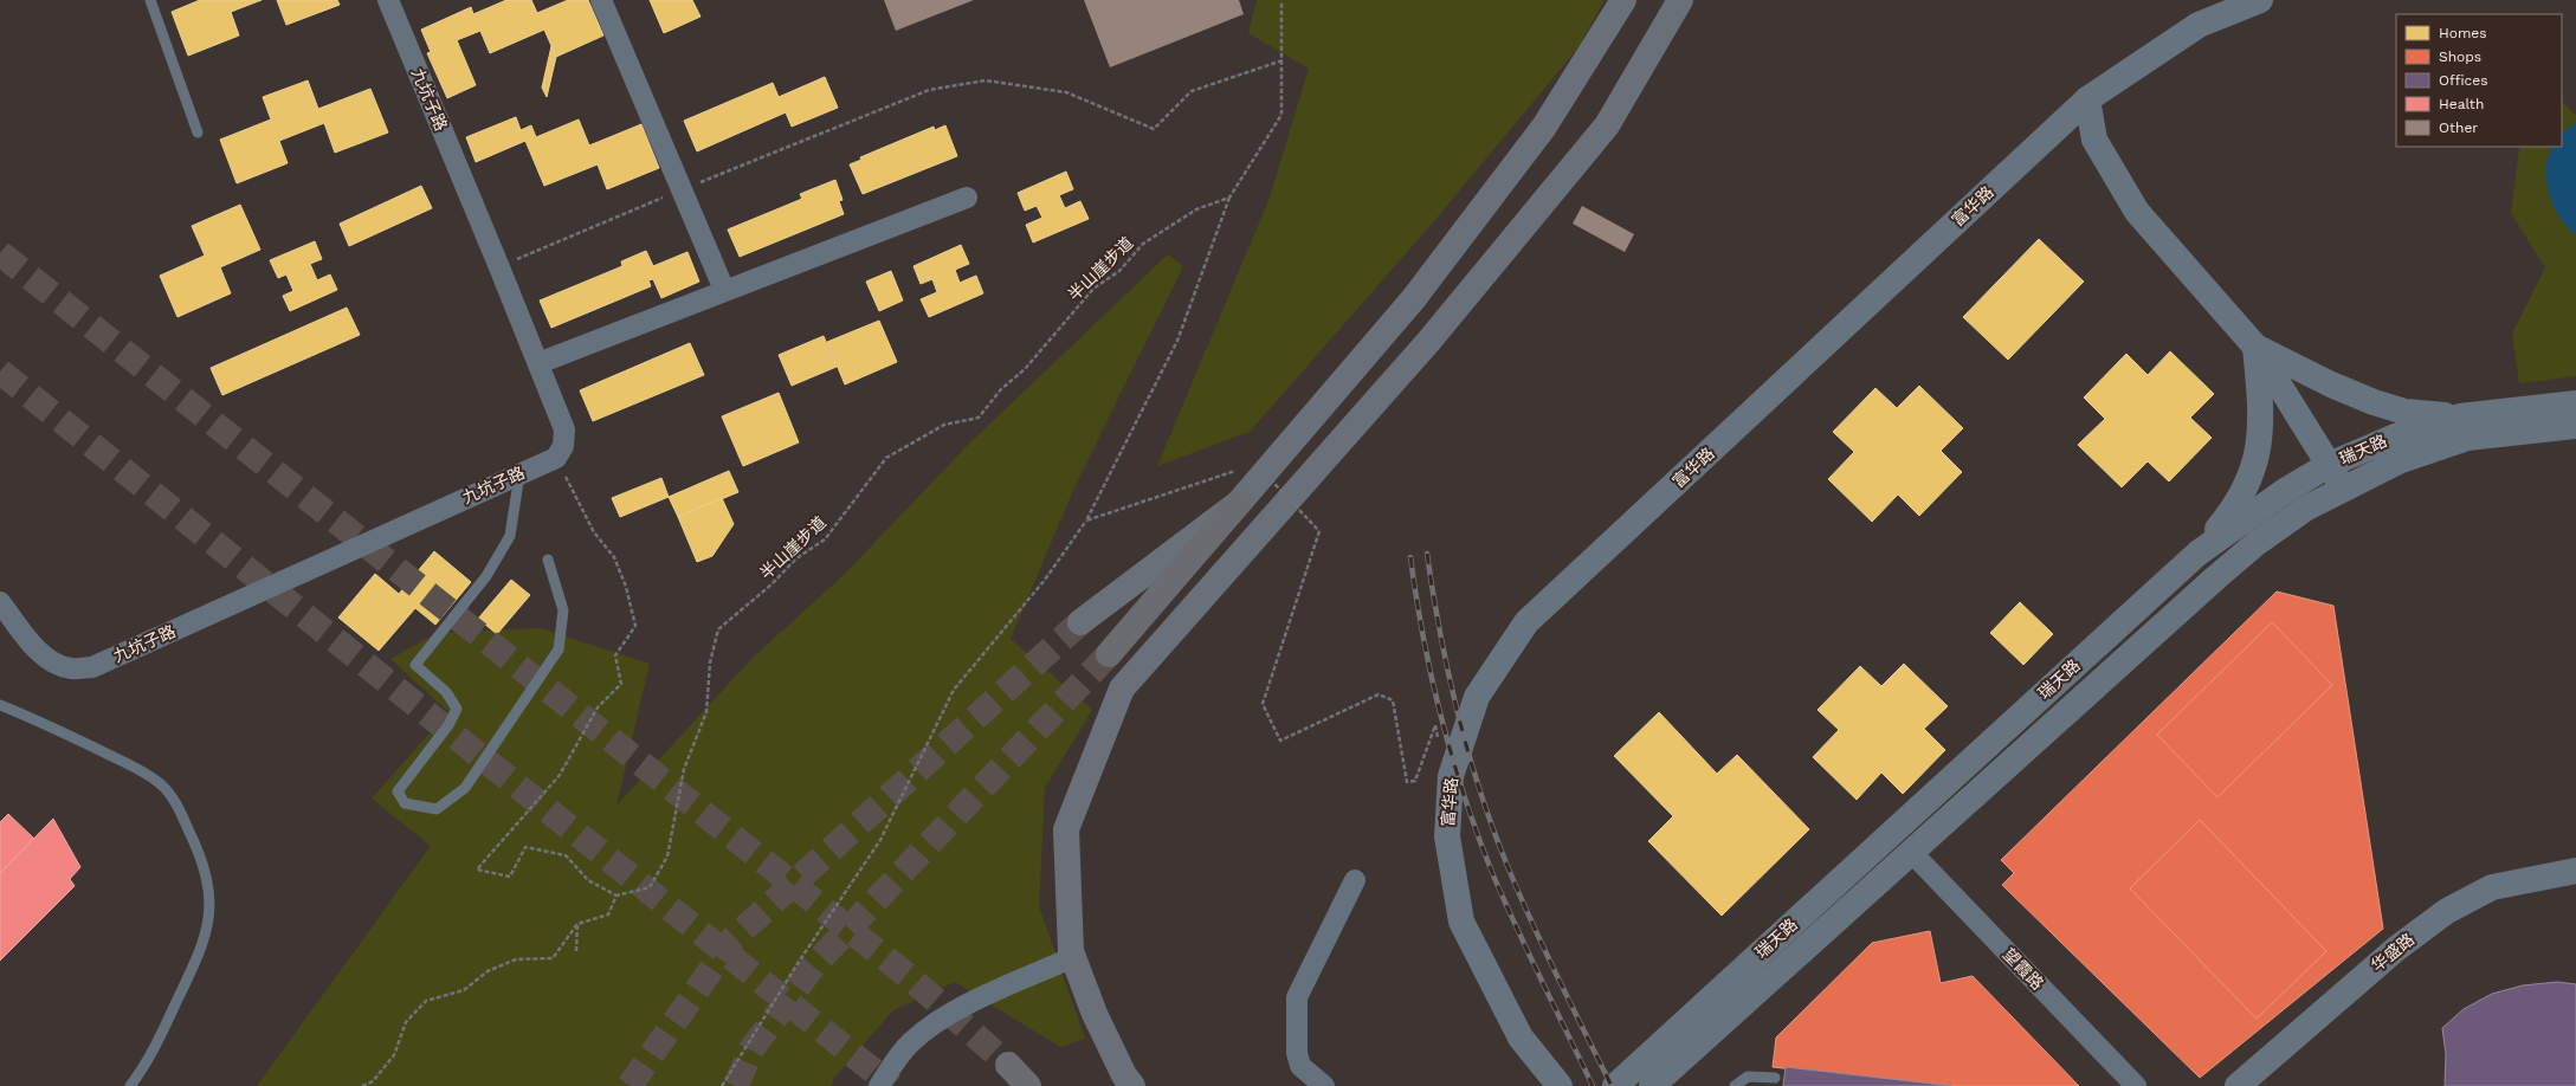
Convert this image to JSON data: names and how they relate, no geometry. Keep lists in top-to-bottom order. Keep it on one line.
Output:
{"streets":{"street":["九坑子路","富华路","瑞天路","华盛路","望霞路"],"path":["半山崖步道"]},"crossings":[["瑞天路","望霞路"]],"legend":["Homes","Shops","Offices","Health","Other"]}
